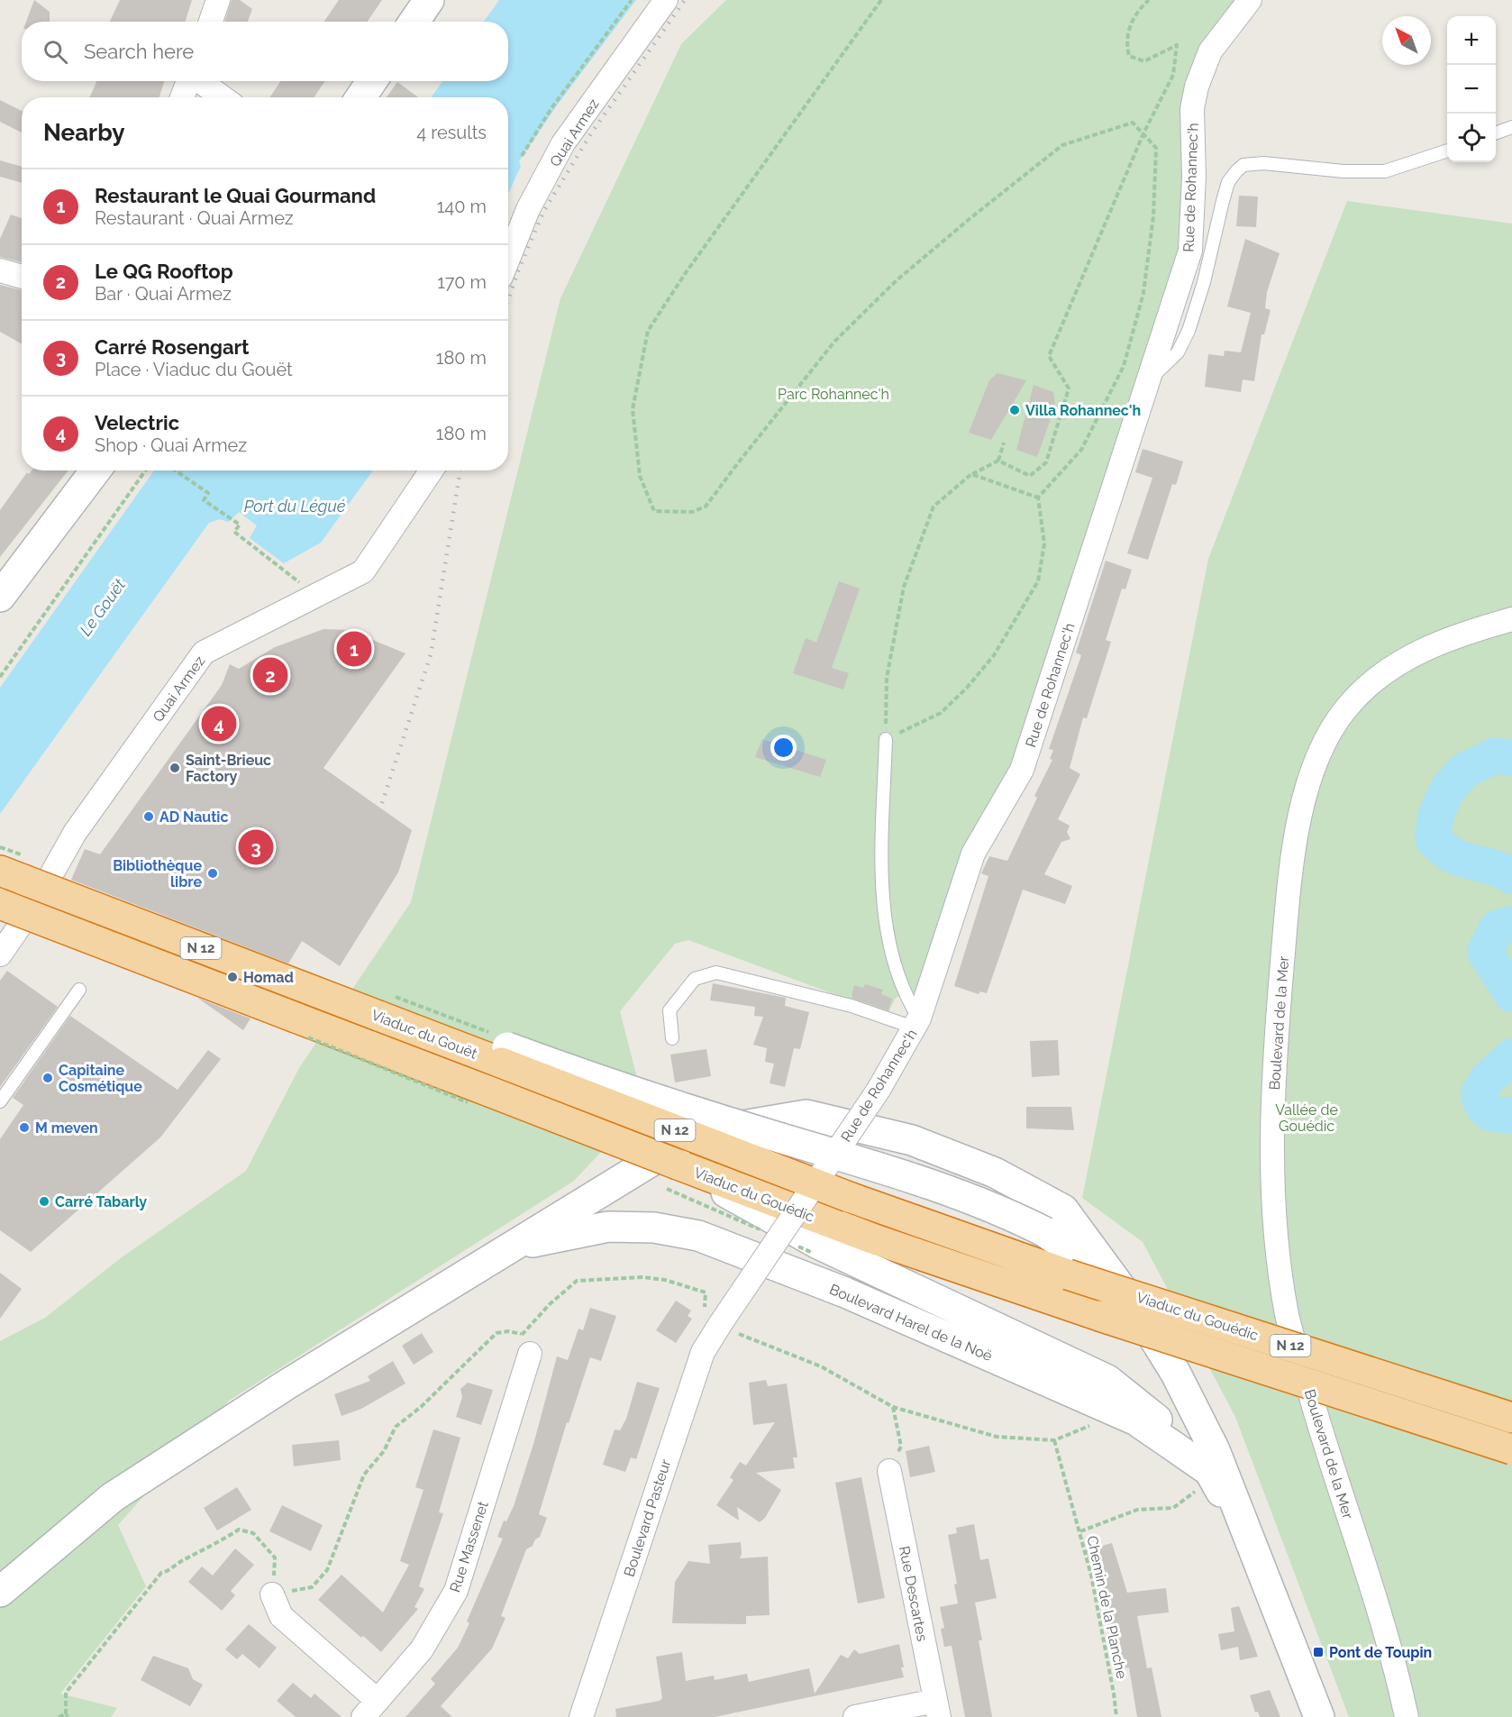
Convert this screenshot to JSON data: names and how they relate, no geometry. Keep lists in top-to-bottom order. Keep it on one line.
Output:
{"streets":{"highway":["N 12","Viaduc du Gouët","Viaduc du Gouédic"],"main road":["Boulevard Harel de la Noë"],"street":["Quai Armez","Rue de Rohannec'h","Boulevard de la Mer","Boulevard Pasteur","Rue Massenet","Rue Descartes"],"path":["Chemin de la Planche"]},"crossings":[["Rue de Rohannec'h","Boulevard Pasteur"],["Viaduc du Gouët","Viaduc du Gouédic"],["Boulevard Harel de la Noë","Chemin de la Planche"]],"water":["Port du Légué","Le Gouët"],"parks":["Parc Rohannec'h","Vallée de Gouédic"],"places":{"other":["Villa Rohannec'h","Saint-Brieuc Factory","AD Nautic","Bibliothèque libre","Homad","Capitaine Cosmétique","M meven","Carré Tabarly"],"transit":["Pont de Toupin"]},"north":"top left","page":{"map_buttons":["+","−"],"search":"Search here","heading":["Nearby","4 results"],"list":[{"mark":"1","name":"Restaurant le Quai Gourmand","note":"Restaurant · Quai Armez","value":"140 m"},{"mark":"2","name":"Le QG Rooftop","note":"Bar · Quai Armez","value":"170 m"},{"mark":"3","name":"Carré Rosengart","note":"Place · Viaduc du Gouët","value":"180 m"},{"mark":"4","name":"Velectric","note":"Shop · Quai Armez","value":"180 m"}],"pins":["1","2","4","3"]}}
